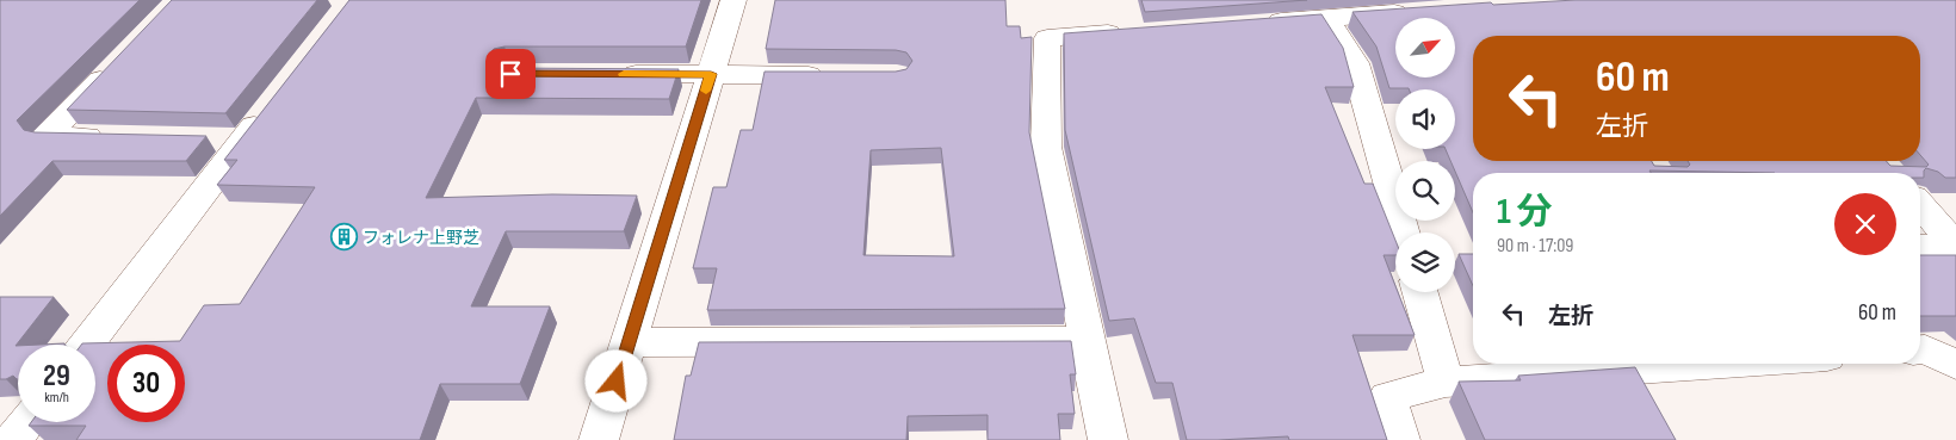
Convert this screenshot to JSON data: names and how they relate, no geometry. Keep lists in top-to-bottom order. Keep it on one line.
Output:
{"places":{"building":["フォレナ上野芝"]},"north":"top right","page":{"turn":["60 m","左折"],"heading":["1 分","90 m · 17:09"],"list":[{"name":"左折","value":"60 m"}],"speed":"29 km/h","limit":"30"}}
